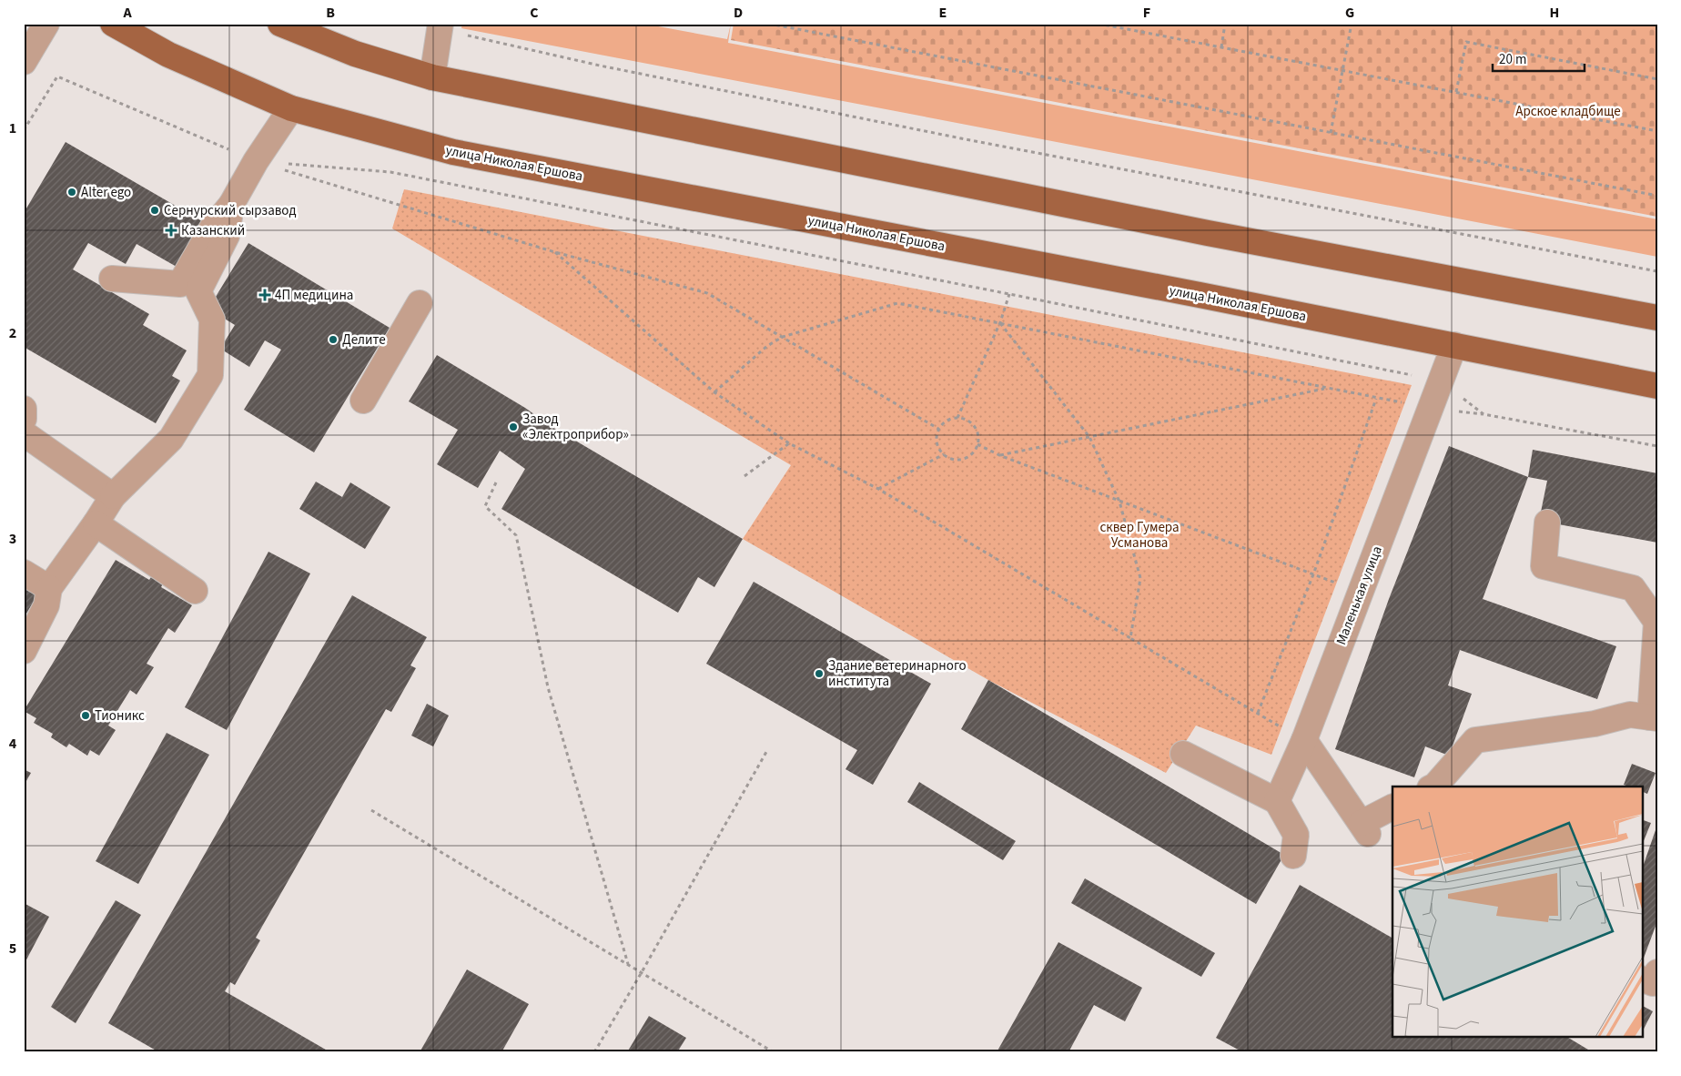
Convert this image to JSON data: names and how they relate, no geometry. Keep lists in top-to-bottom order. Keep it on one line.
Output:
{"streets":{"main road":["улица Николая Ершова"],"street":["Маленькая улица"]},"crossings":[["улица Николая Ершова","Маленькая улица"]],"parks":["Арское кладбище","сквер Гумера Усманова"],"places":{"other":["Alter ego","Сернурский сырзавод","Делите","Завод «Электроприбор»","Здание ветеринарного института","Тионикс"],"health":["Казанский","4П медицина"]},"scale_bar":"20 m","grid":{"columns":["A","B","C","D","E","F","G","H"],"rows":["1","2","3","4","5"]}}
